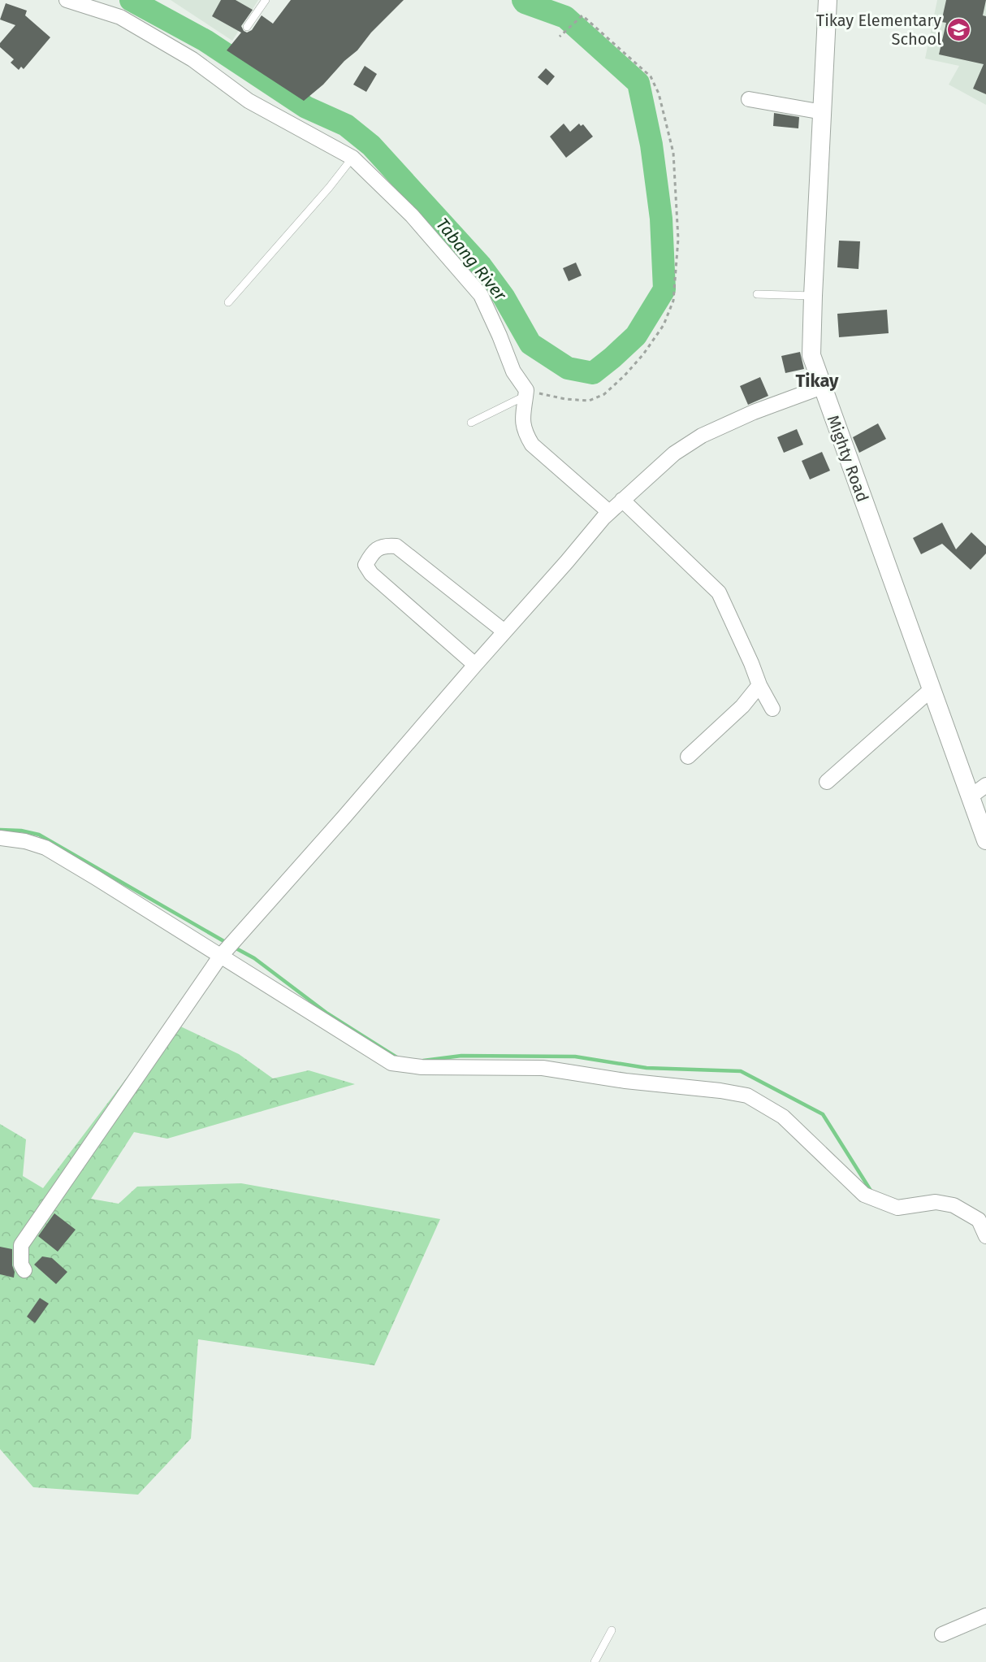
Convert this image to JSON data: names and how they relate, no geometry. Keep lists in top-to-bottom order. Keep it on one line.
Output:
{"streets":{"street":["Mighty Road"]},"districts":["Tikay"],"water":["Tabang River"],"places":{"school or university":["Tikay Elementary School"]}}
